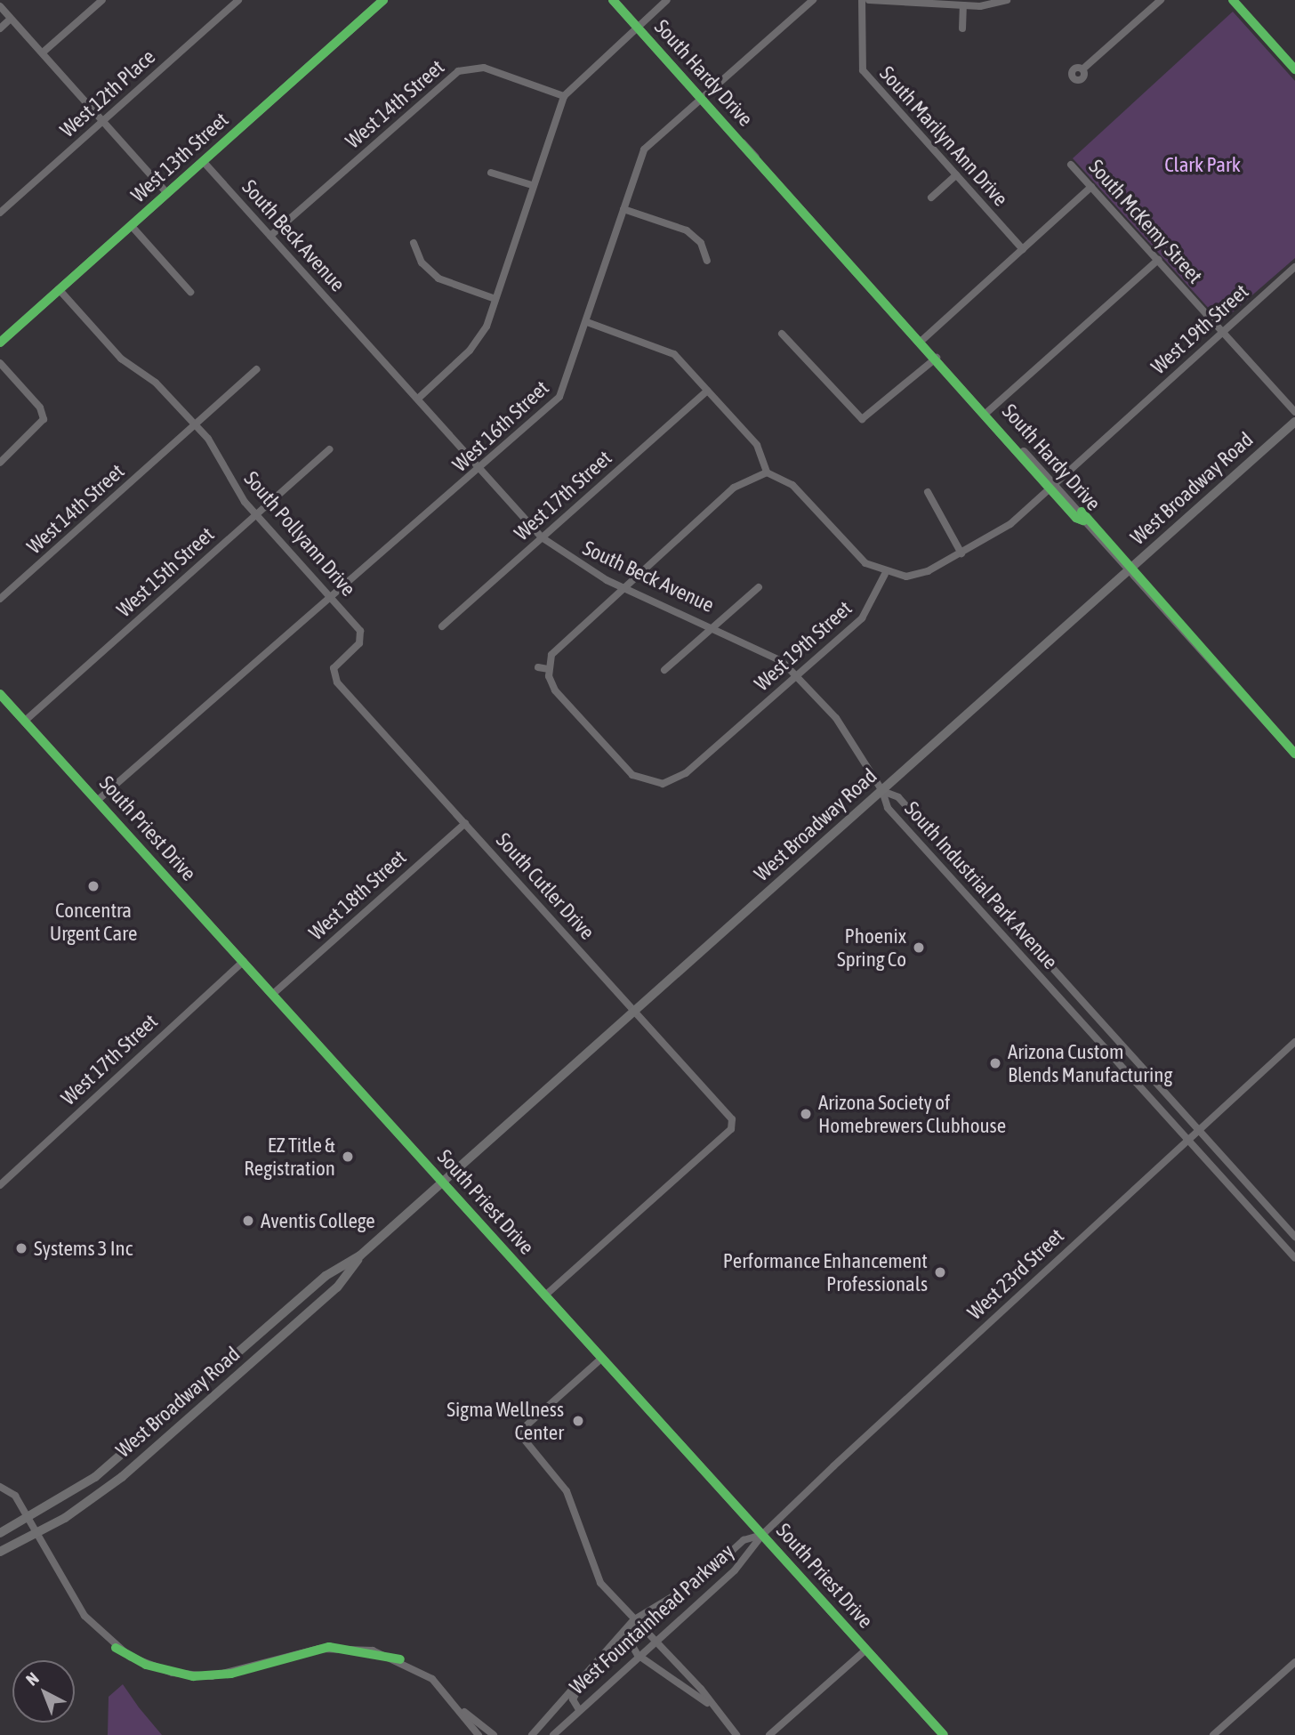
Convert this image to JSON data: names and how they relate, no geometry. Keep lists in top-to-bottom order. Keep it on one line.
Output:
{"streets":{"main road":["West Broadway Road","South Priest Drive"],"street":["South Hardy Drive","West 12th Place","West 14th Street","South Marilyn Ann Drive","West 13th Street","South McKemy Street","South Beck Avenue","West 19th Street","West 16th Street","West 17th Street","South Pollyann Drive","West 15th Street","South Industrial Park Avenue","South Cutler Drive","West 18th Street","West 23rd Street","West Fountainhead Parkway"]},"crossings":[["South Hardy Drive","West 19th Street"],["South Hardy Drive","West 16th Street"],["South Hardy Drive","West Broadway Road"],["West 14th Street","South Beck Avenue"],["West 14th Street","South Pollyann Drive"],["West 13th Street","South Beck Avenue"],["West 13th Street","South Pollyann Drive"],["South McKemy Street","West 19th Street"],["South Beck Avenue","West 19th Street"],["South Beck Avenue","West 16th Street"],["South Beck Avenue","West Broadway Road"],["South Beck Avenue","West 17th Street"],["South Beck Avenue","South Industrial Park Avenue"],["West 16th Street","South Pollyann Drive"],["West 16th Street","South Priest Drive"],["West Broadway Road","South Priest Drive"],["West Broadway Road","South Industrial Park Avenue"],["West Broadway Road","South Cutler Drive"],["West 17th Street","South Priest Drive"],["South Pollyann Drive","West 15th Street"],["South Pollyann Drive","South Cutler Drive"],["West 15th Street","South Priest Drive"],["South Priest Drive","South Cutler Drive"],["South Priest Drive","West 18th Street"],["South Priest Drive","West 23rd Street"],["South Priest Drive","West Fountainhead Parkway"],["South Industrial Park Avenue","West 23rd Street"],["South Cutler Drive","West 18th Street"],["West 23rd Street","West Fountainhead Parkway"]],"parks":["Clark Park"],"places":["Concentra Urgent Care","Phoenix Spring Co","Arizona Custom Blends Manufacturing","Arizona Society of Homebrewers Clubhouse","EZ Title & Registration","Aventis College","Systems 3 Inc","Performance Enhancement Professionals","Sigma Wellness Center"],"north":"top left"}
